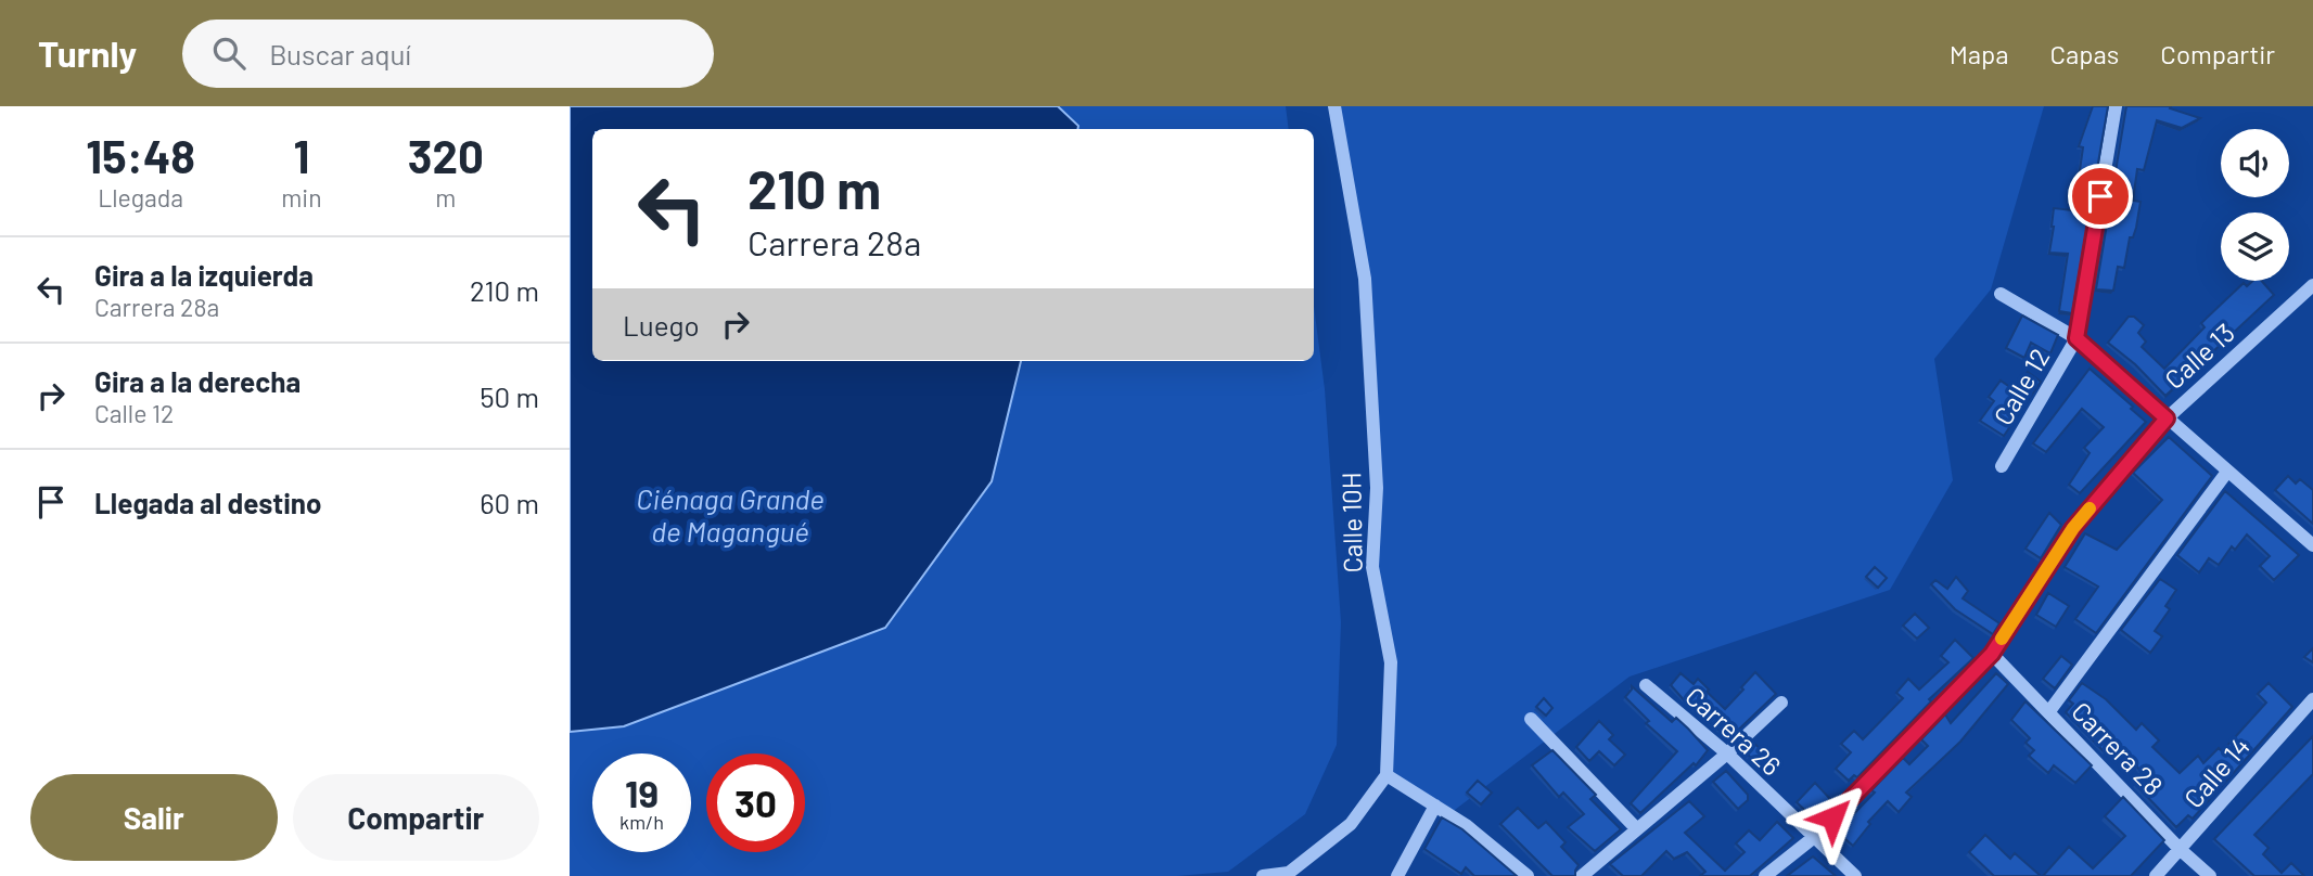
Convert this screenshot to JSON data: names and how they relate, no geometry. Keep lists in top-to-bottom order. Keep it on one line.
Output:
{"streets":{"street":["Calle 13","Calle 12","Calle 10H","Carrera 26","Carrera 28","Calle 14"]},"crossings":[["Calle 13","Carrera 26"],["Calle 13","Carrera 28"],["Carrera 28","Calle 14"]],"water":["Ciénaga Grande de Magangué"],"page":{"header":"Turnly","search":"Buscar aquí","nav":["Mapa","Capas","Compartir"],"eta":["15:48","Llegada","1","min","320","m"],"turn":["210 m","Carrera 28a"],"list":[{"name":"Gira a la izquierda","note":"Carrera 28a","value":"210 m"},{"name":"Gira a la derecha","note":"Calle 12","value":"50 m"},{"name":"Llegada al destino","value":"60 m"}],"then":"Luego","speed":"19 km/h","limit":"30","buttons":["Salir","Compartir"]}}
